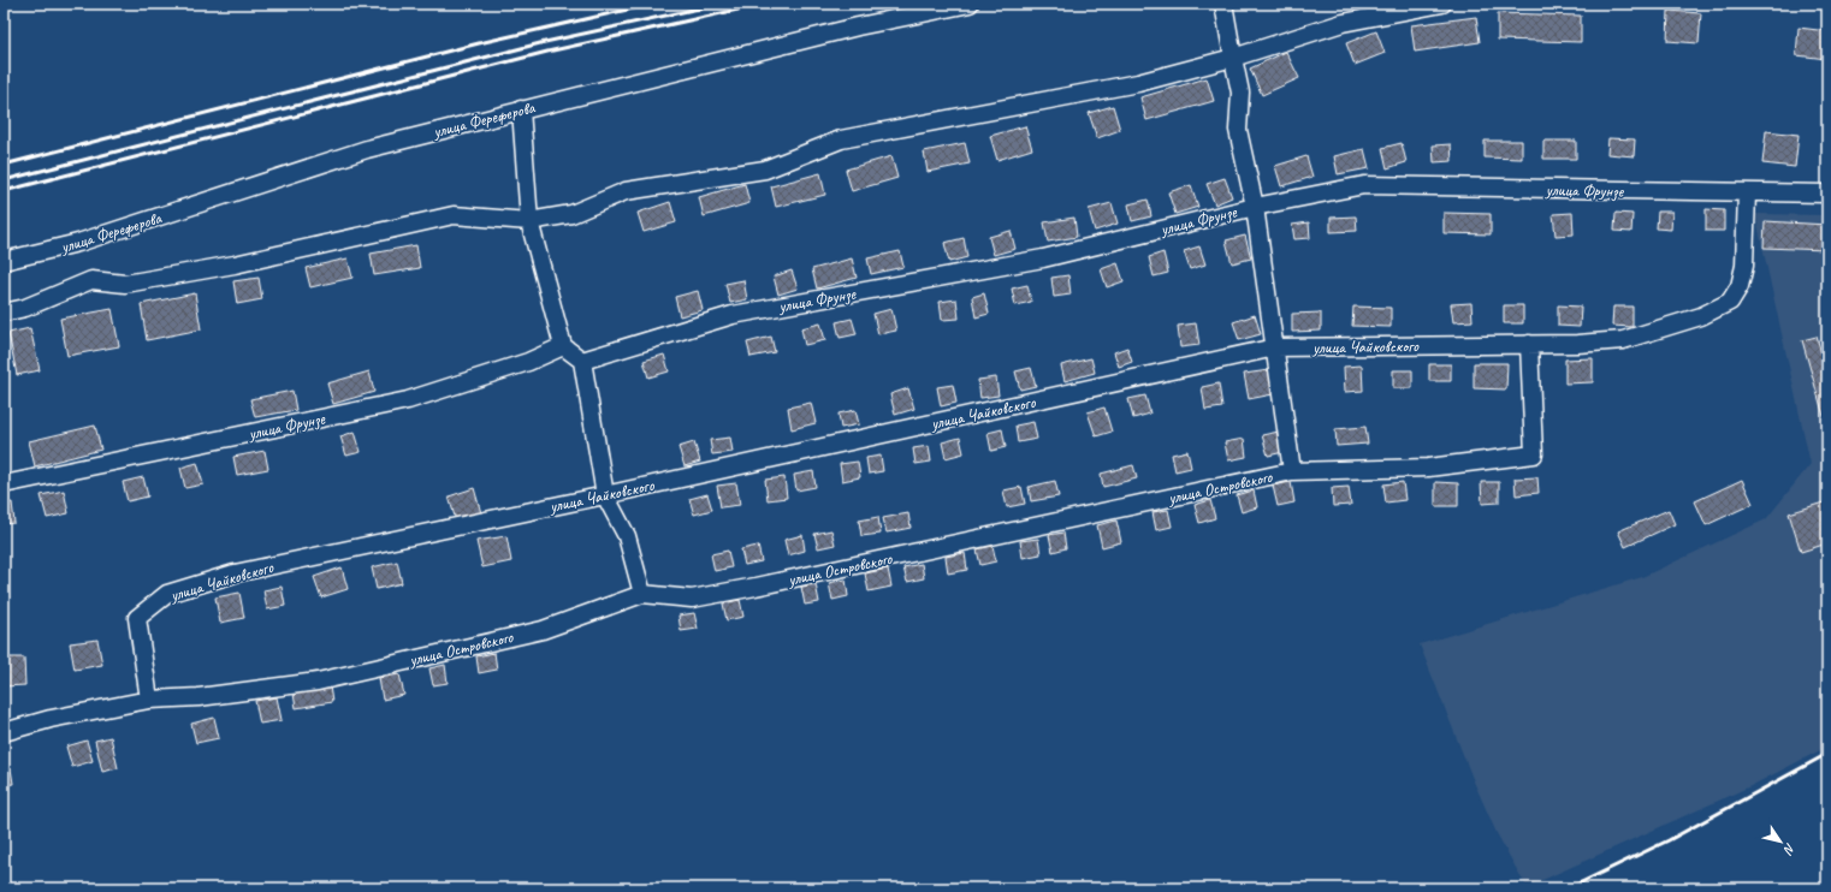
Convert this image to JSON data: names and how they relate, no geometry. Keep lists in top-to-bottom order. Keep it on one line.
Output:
{"streets":{"street":["улица Фереферова","улица Фрунзе","улица Чайковского","улица Островского"]},"crossings":[["улица Фрунзе","улица Чайковского"],["улица Чайковского","улица Островского"]],"north":"bottom right"}
